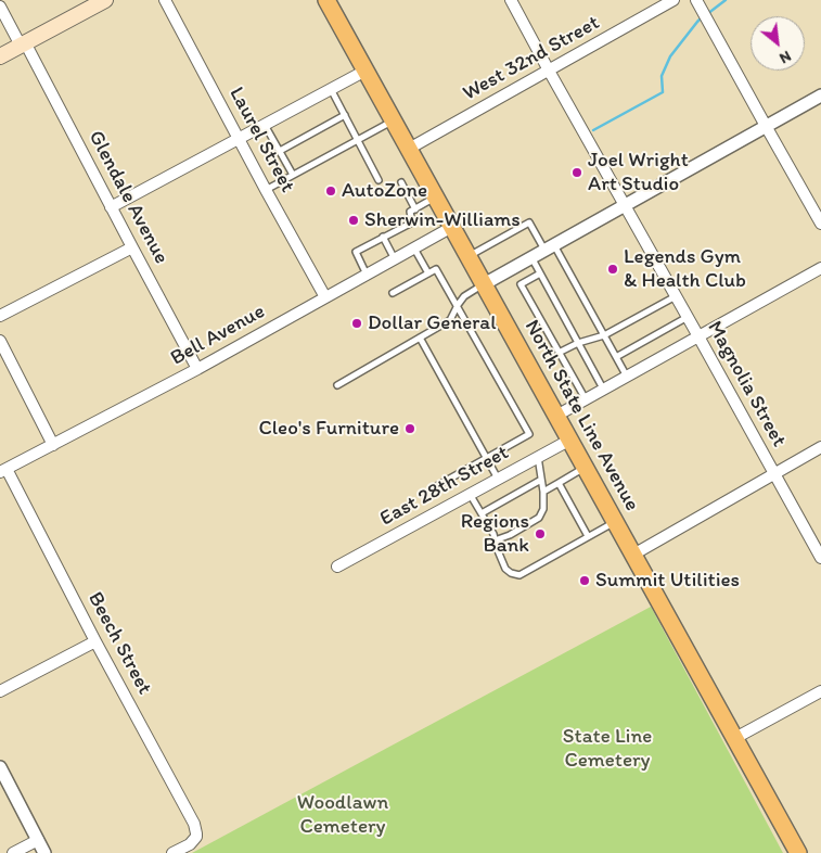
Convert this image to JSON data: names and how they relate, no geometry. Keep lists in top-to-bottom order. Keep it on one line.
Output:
{"streets":{"main road":["North State Line Avenue"],"street":["West 32nd Street","Laurel Street","Glendale Avenue","Bell Avenue","Magnolia Street","East 28th Street","Beech Street"]},"crossings":[["West 32nd Street","Magnolia Street"],["West 32nd Street","North State Line Avenue"],["Laurel Street","Bell Avenue"],["Glendale Avenue","Bell Avenue"],["Bell Avenue","North State Line Avenue"],["Bell Avenue","Beech Street"],["North State Line Avenue","East 28th Street"]],"parks":["State Line Cemetery","Woodlawn Cemetery"],"places":["Joel Wright Art Studio","AutoZone","Sherwin-Williams","Legends Gym & Health Club","Dollar General","Cleo's Furniture","Regions Bank","Summit Utilities"],"north":"bottom right"}
